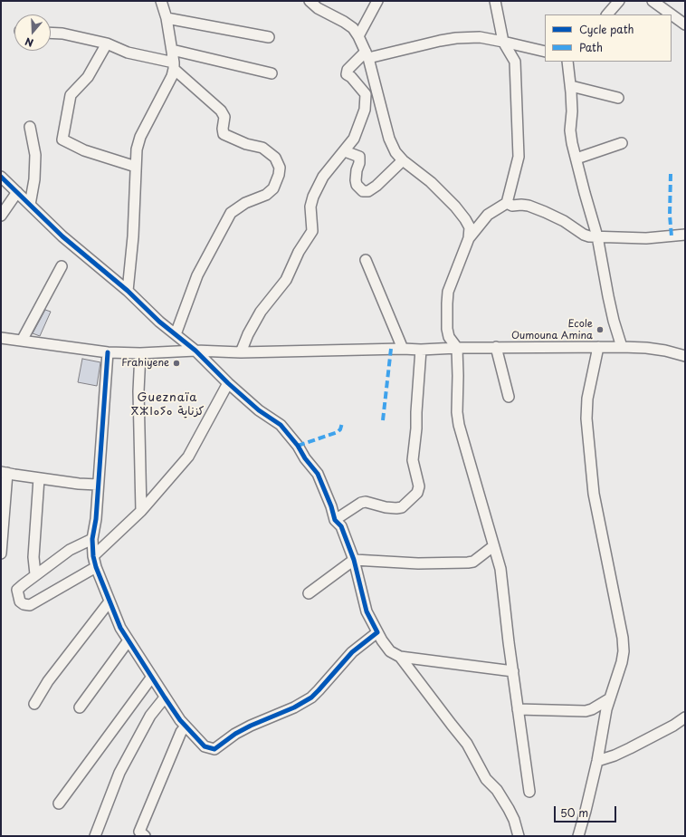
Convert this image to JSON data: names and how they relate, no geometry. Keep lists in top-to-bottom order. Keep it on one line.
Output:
{"districts":["Gueznaïa ⴳⵣⵏⴰⵢⴰ كزناية"],"places":["Ecole Oumouna Amina","Frahiyene"],"legend":["Cycle path","Path"],"scale_bar":"50 m","north":"bottom"}
